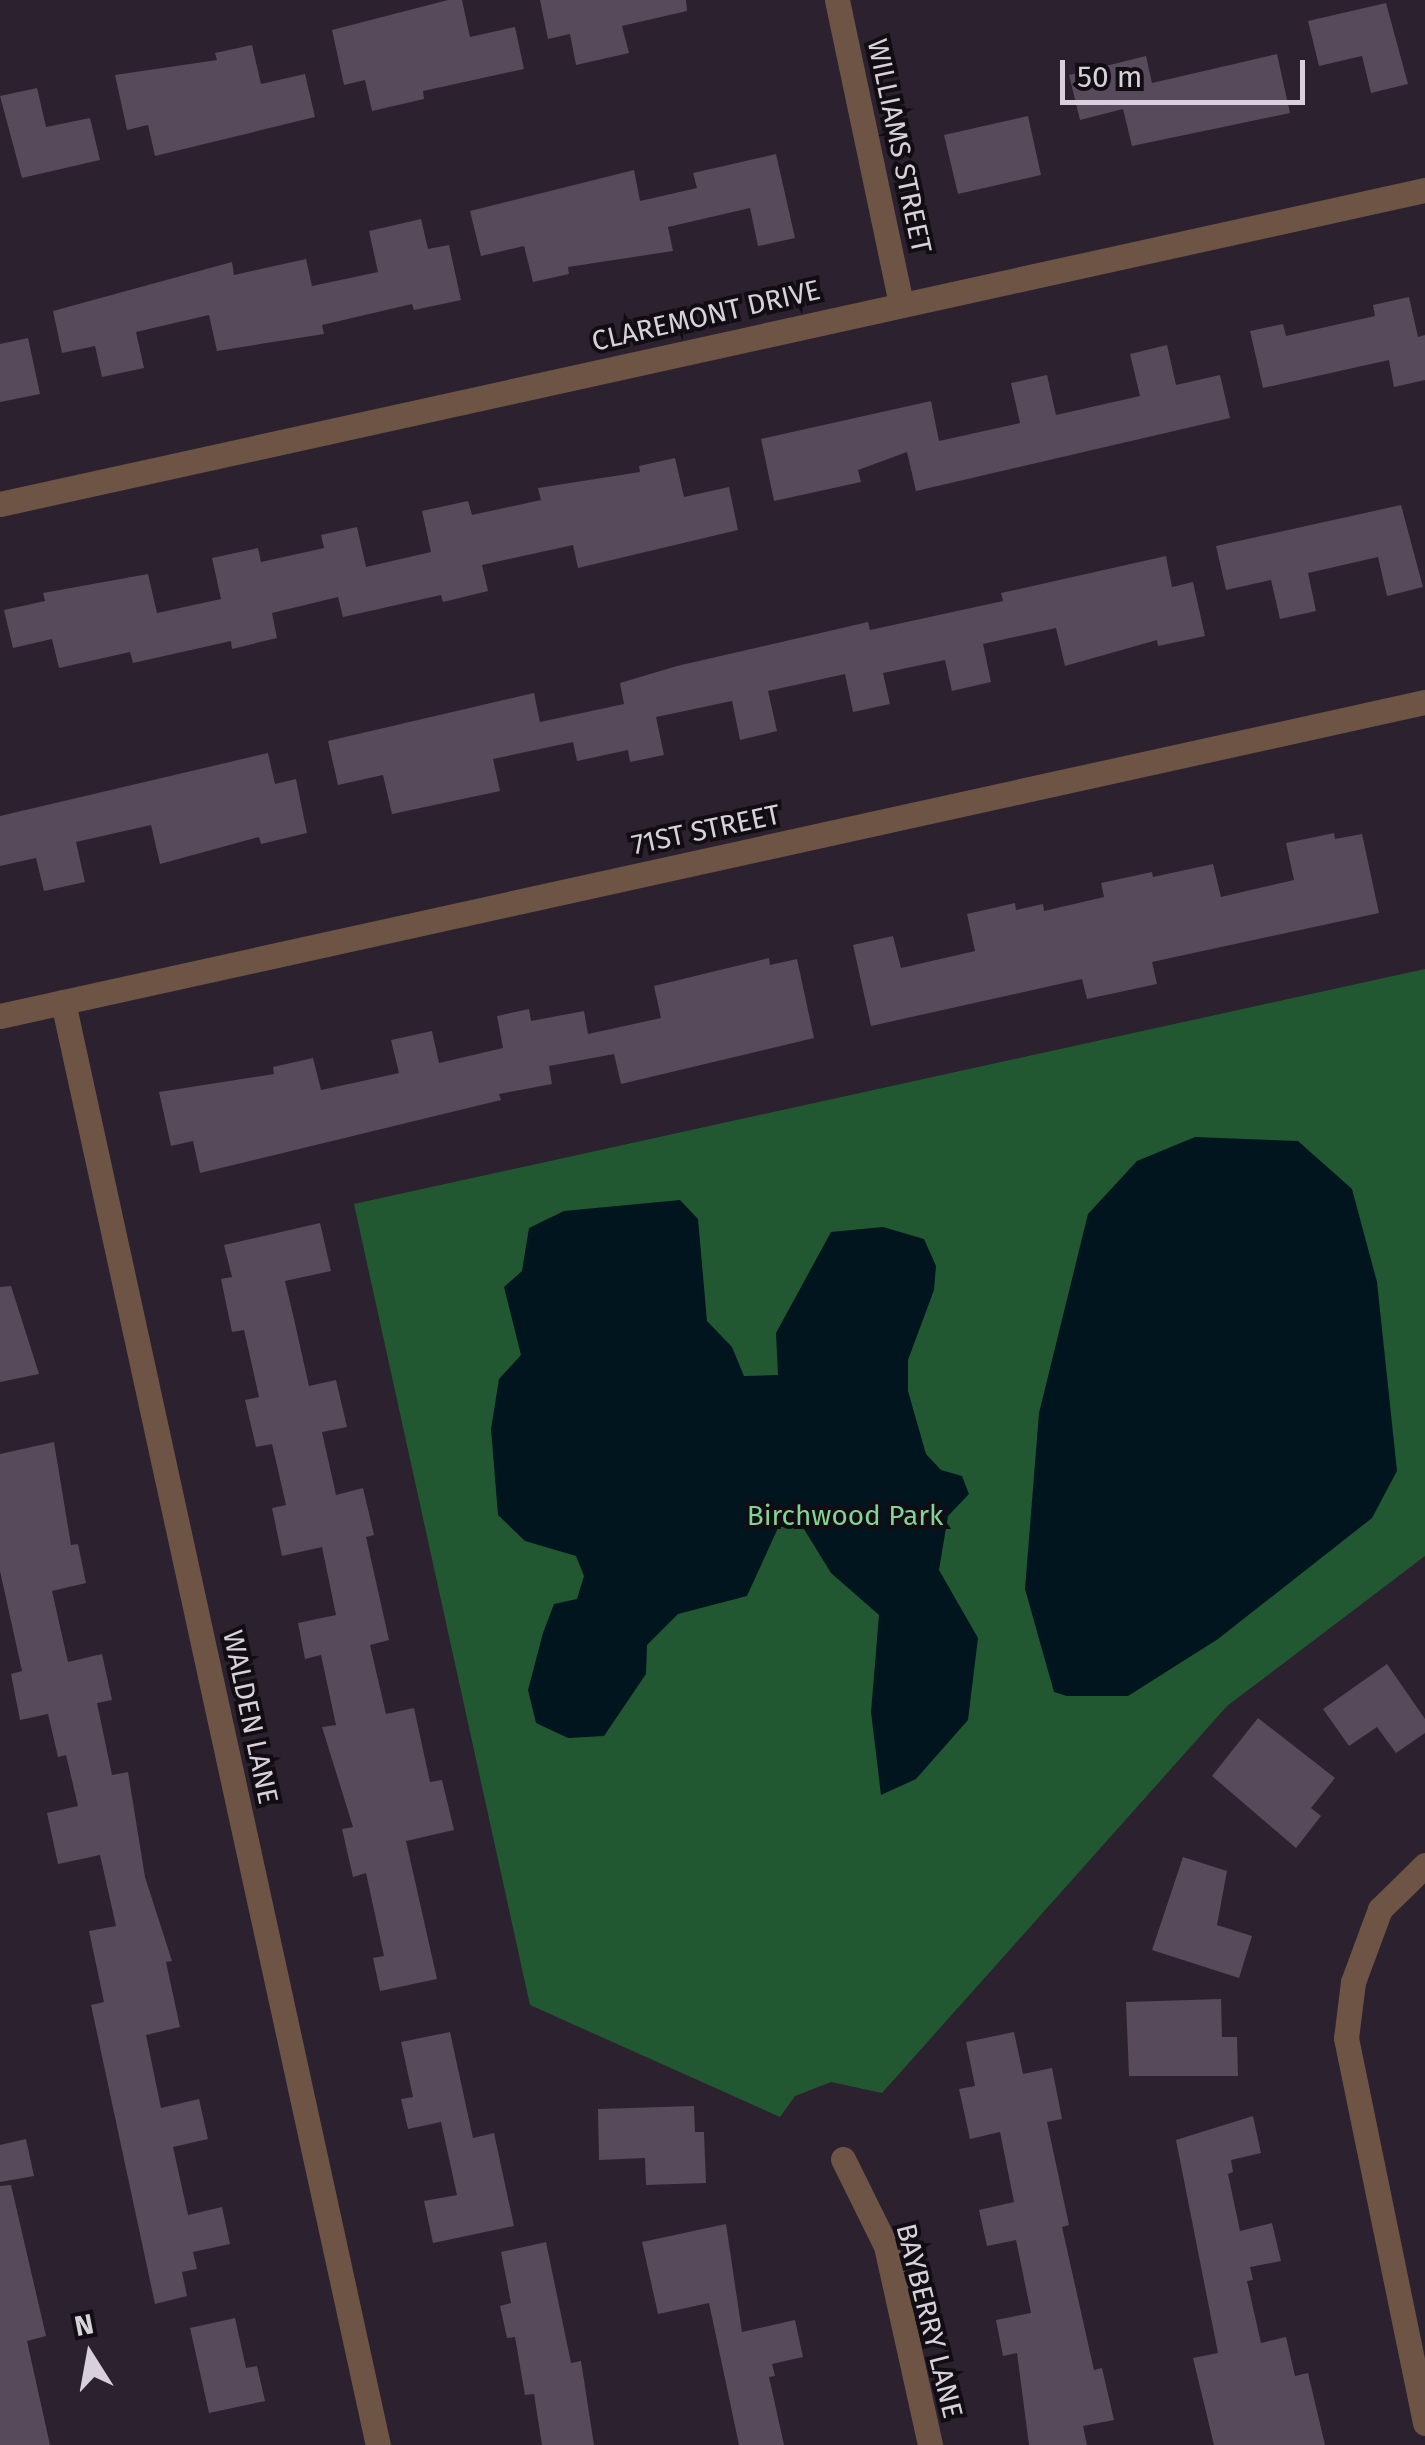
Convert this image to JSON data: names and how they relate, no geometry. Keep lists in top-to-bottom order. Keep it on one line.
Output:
{"streets":{"street":["WILLIAMS STREET","CLAREMONT DRIVE","71ST STREET","WALDEN LANE","BAYBERRY LANE"]},"crossings":[["WILLIAMS STREET","CLAREMONT DRIVE"],["71ST STREET","WALDEN LANE"]],"parks":["Birchwood Park"],"scale_bar":"50 m","north":"top"}
